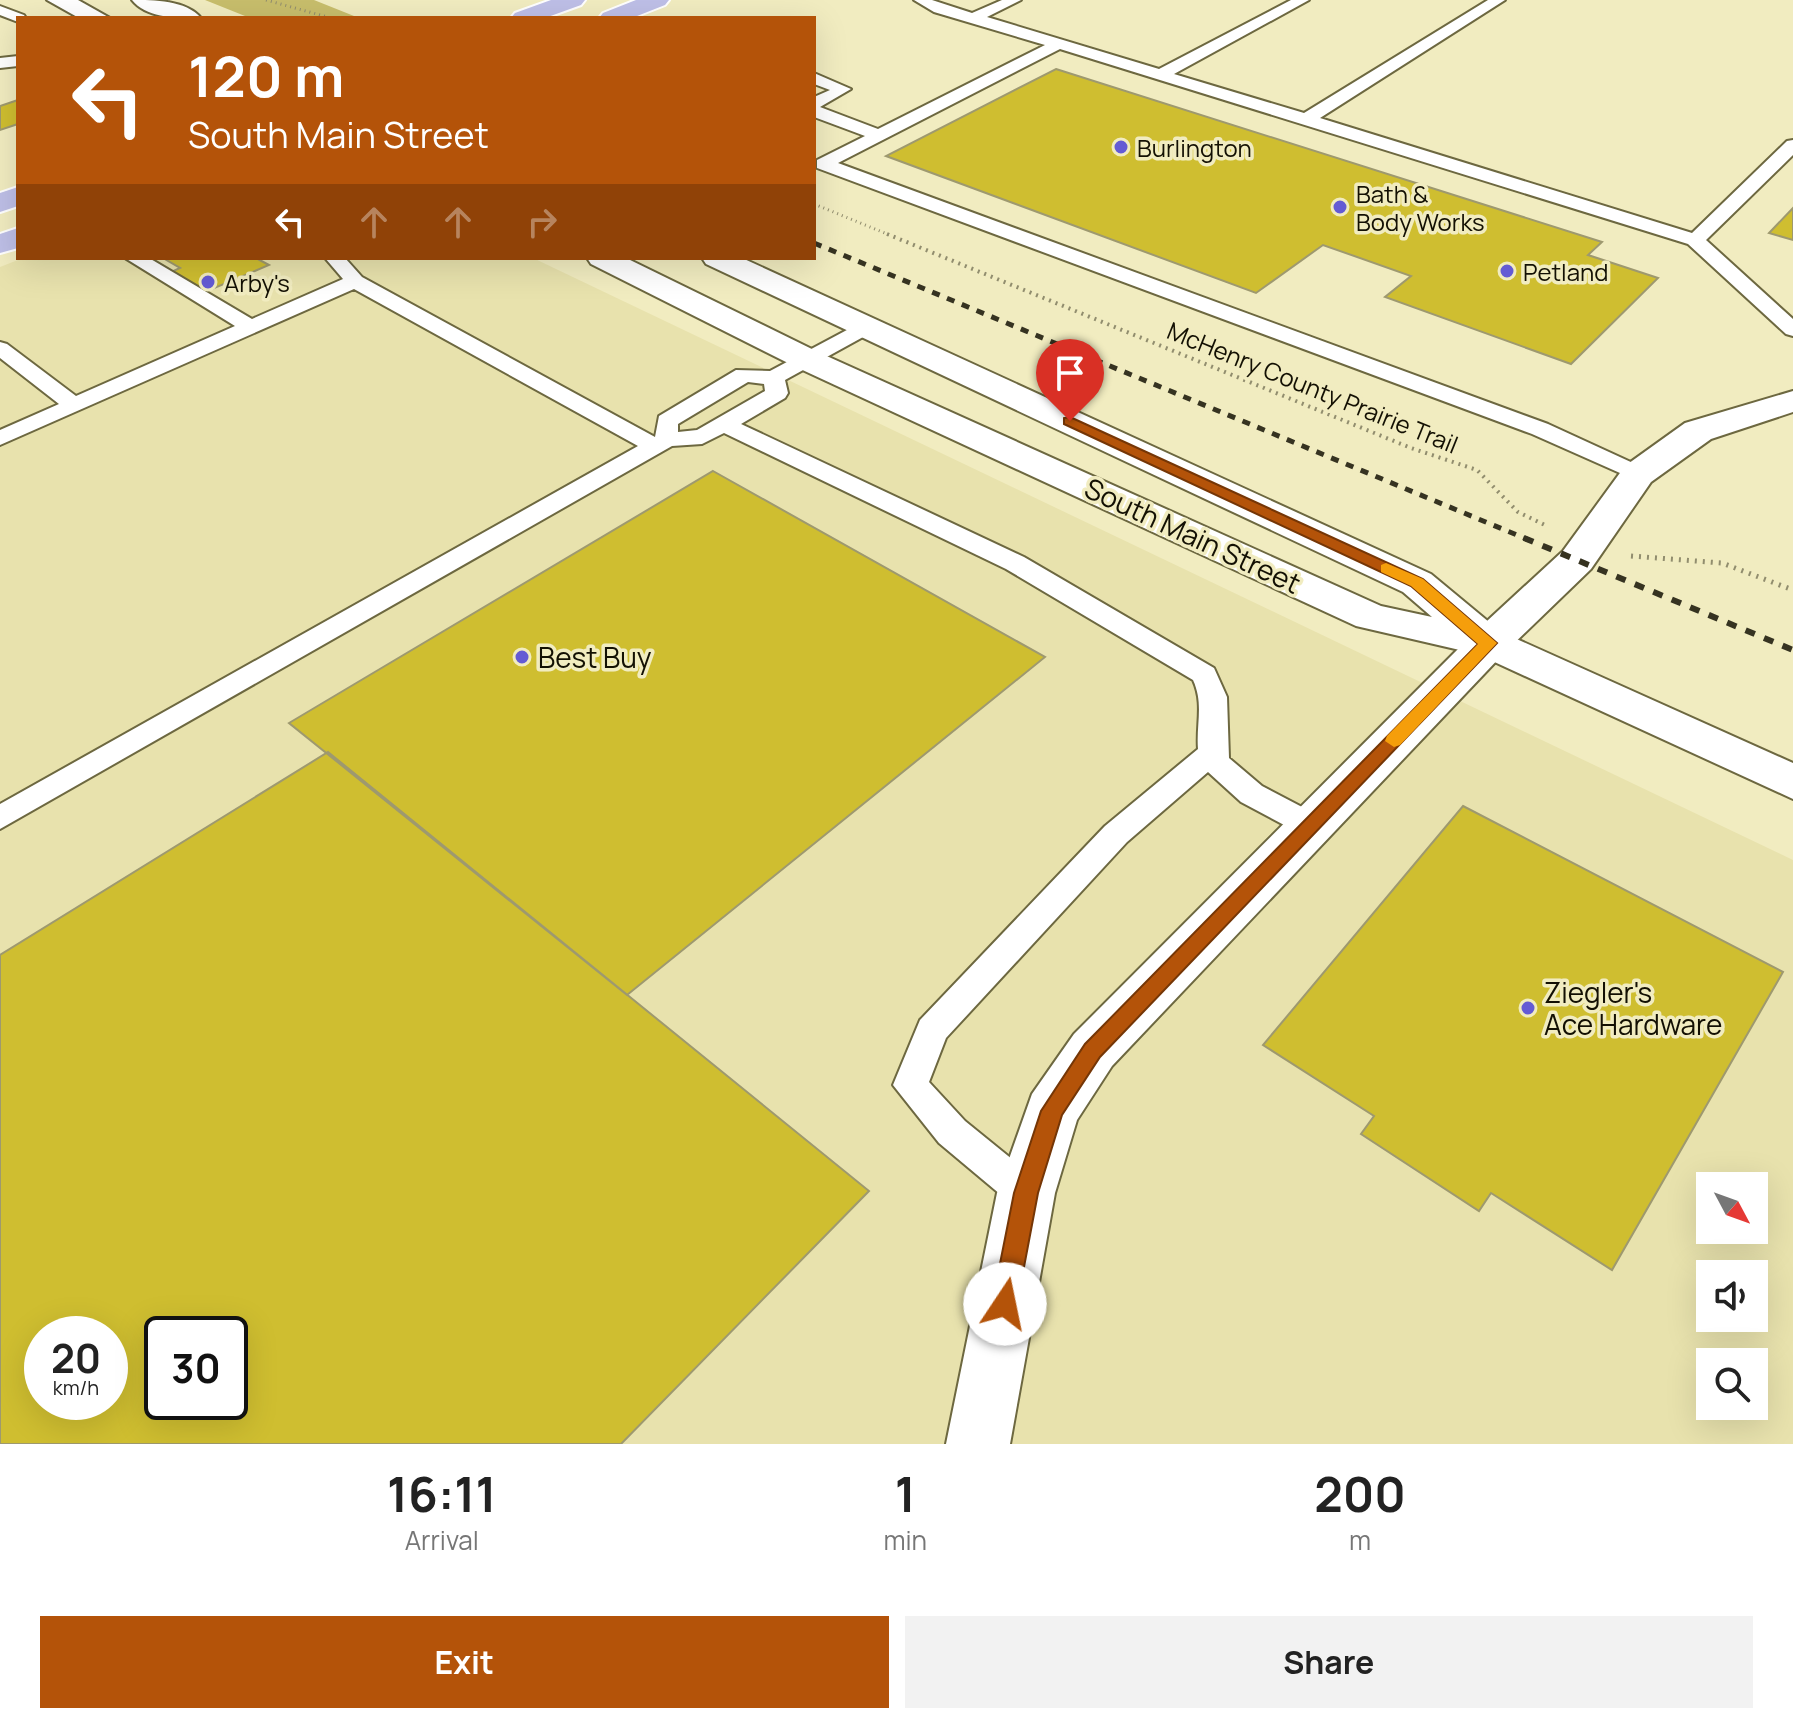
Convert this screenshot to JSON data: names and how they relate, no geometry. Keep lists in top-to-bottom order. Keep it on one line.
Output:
{"streets":{"street":["South Main Street"],"path":["McHenry County Prairie Trail"]},"places":["Burlington","Bath & Body Works","Petland","Arby's","Best Buy","Ziegler's Ace Hardware"],"north":"bottom right","page":{"turn":["120 m","South Main Street"],"speed":"20 km/h","limit":"30","eta":["16:11","Arrival","1","min","200","m"],"buttons":["Exit","Share"]}}
